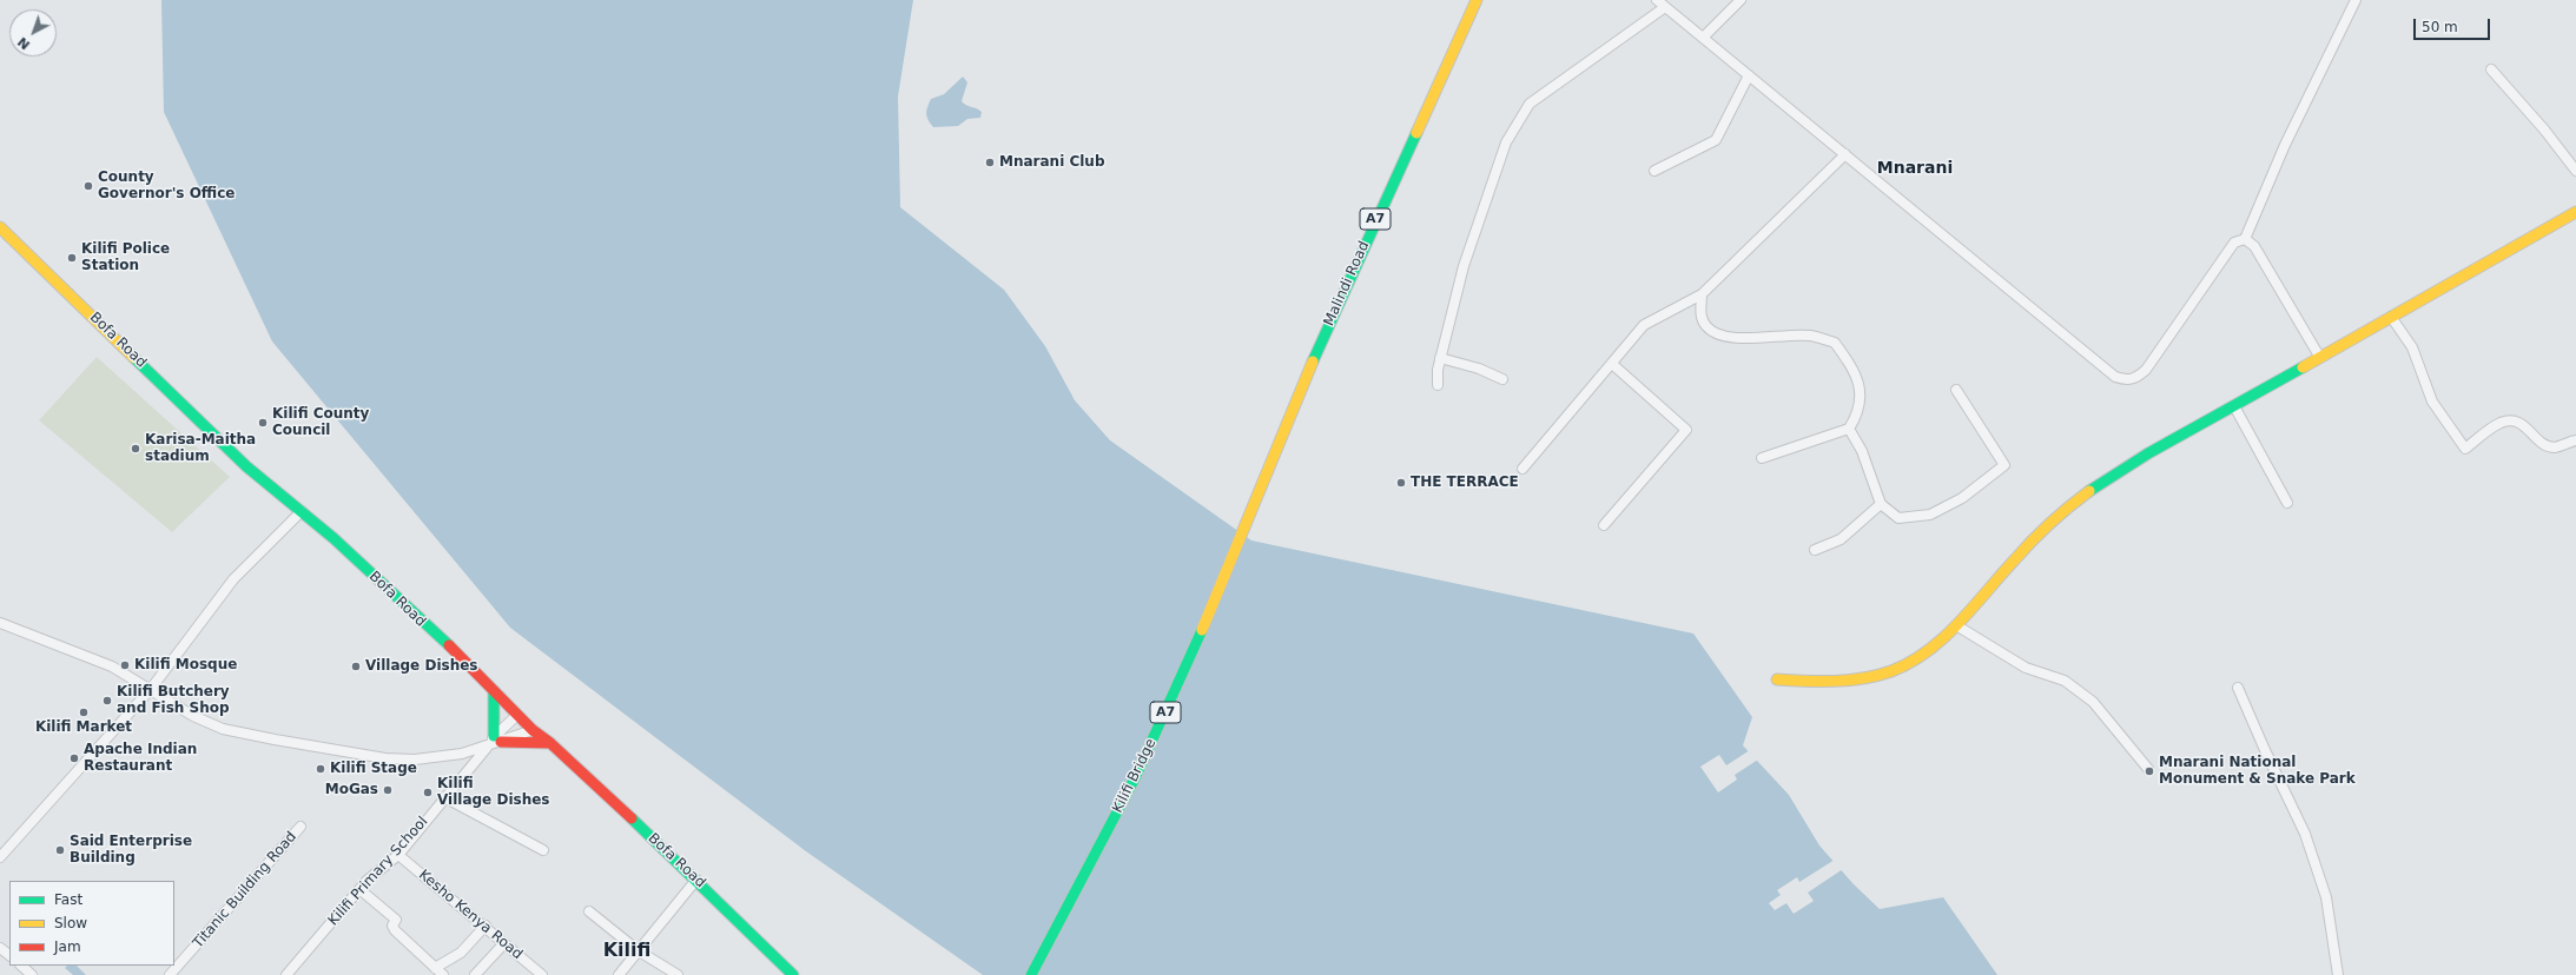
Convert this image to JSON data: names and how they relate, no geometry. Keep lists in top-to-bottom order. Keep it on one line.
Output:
{"streets":{"main road":["A7","Malindi Road","Bofa Road","Kilifi Bridge"],"street":["Kilifi Primary School","Titanic Building Road","Kesho Kenya Road"]},"crossings":[["Malindi Road","Kilifi Bridge"],["Bofa Road","Kilifi Primary School"],["Kilifi Primary School","Kesho Kenya Road"]],"districts":["Mnarani","Kilifi"],"places":["Mnarani Club","County Governor's Office","Kilifi Police Station","Kilifi County Council","Karisa-Maitha stadium","THE TERRACE","Kilifi Mosque","Village Dishes","Kilifi Butchery and Fish Shop","Kilifi Market","Apache Indian Restaurant","Kilifi Stage","Mnarani National Monument & Snake Park","MoGas","Kilifi Village Dishes","Said Enterprise Building"],"legend":["Fast","Slow","Jam"],"scale_bar":"50 m","north":"bottom left"}
